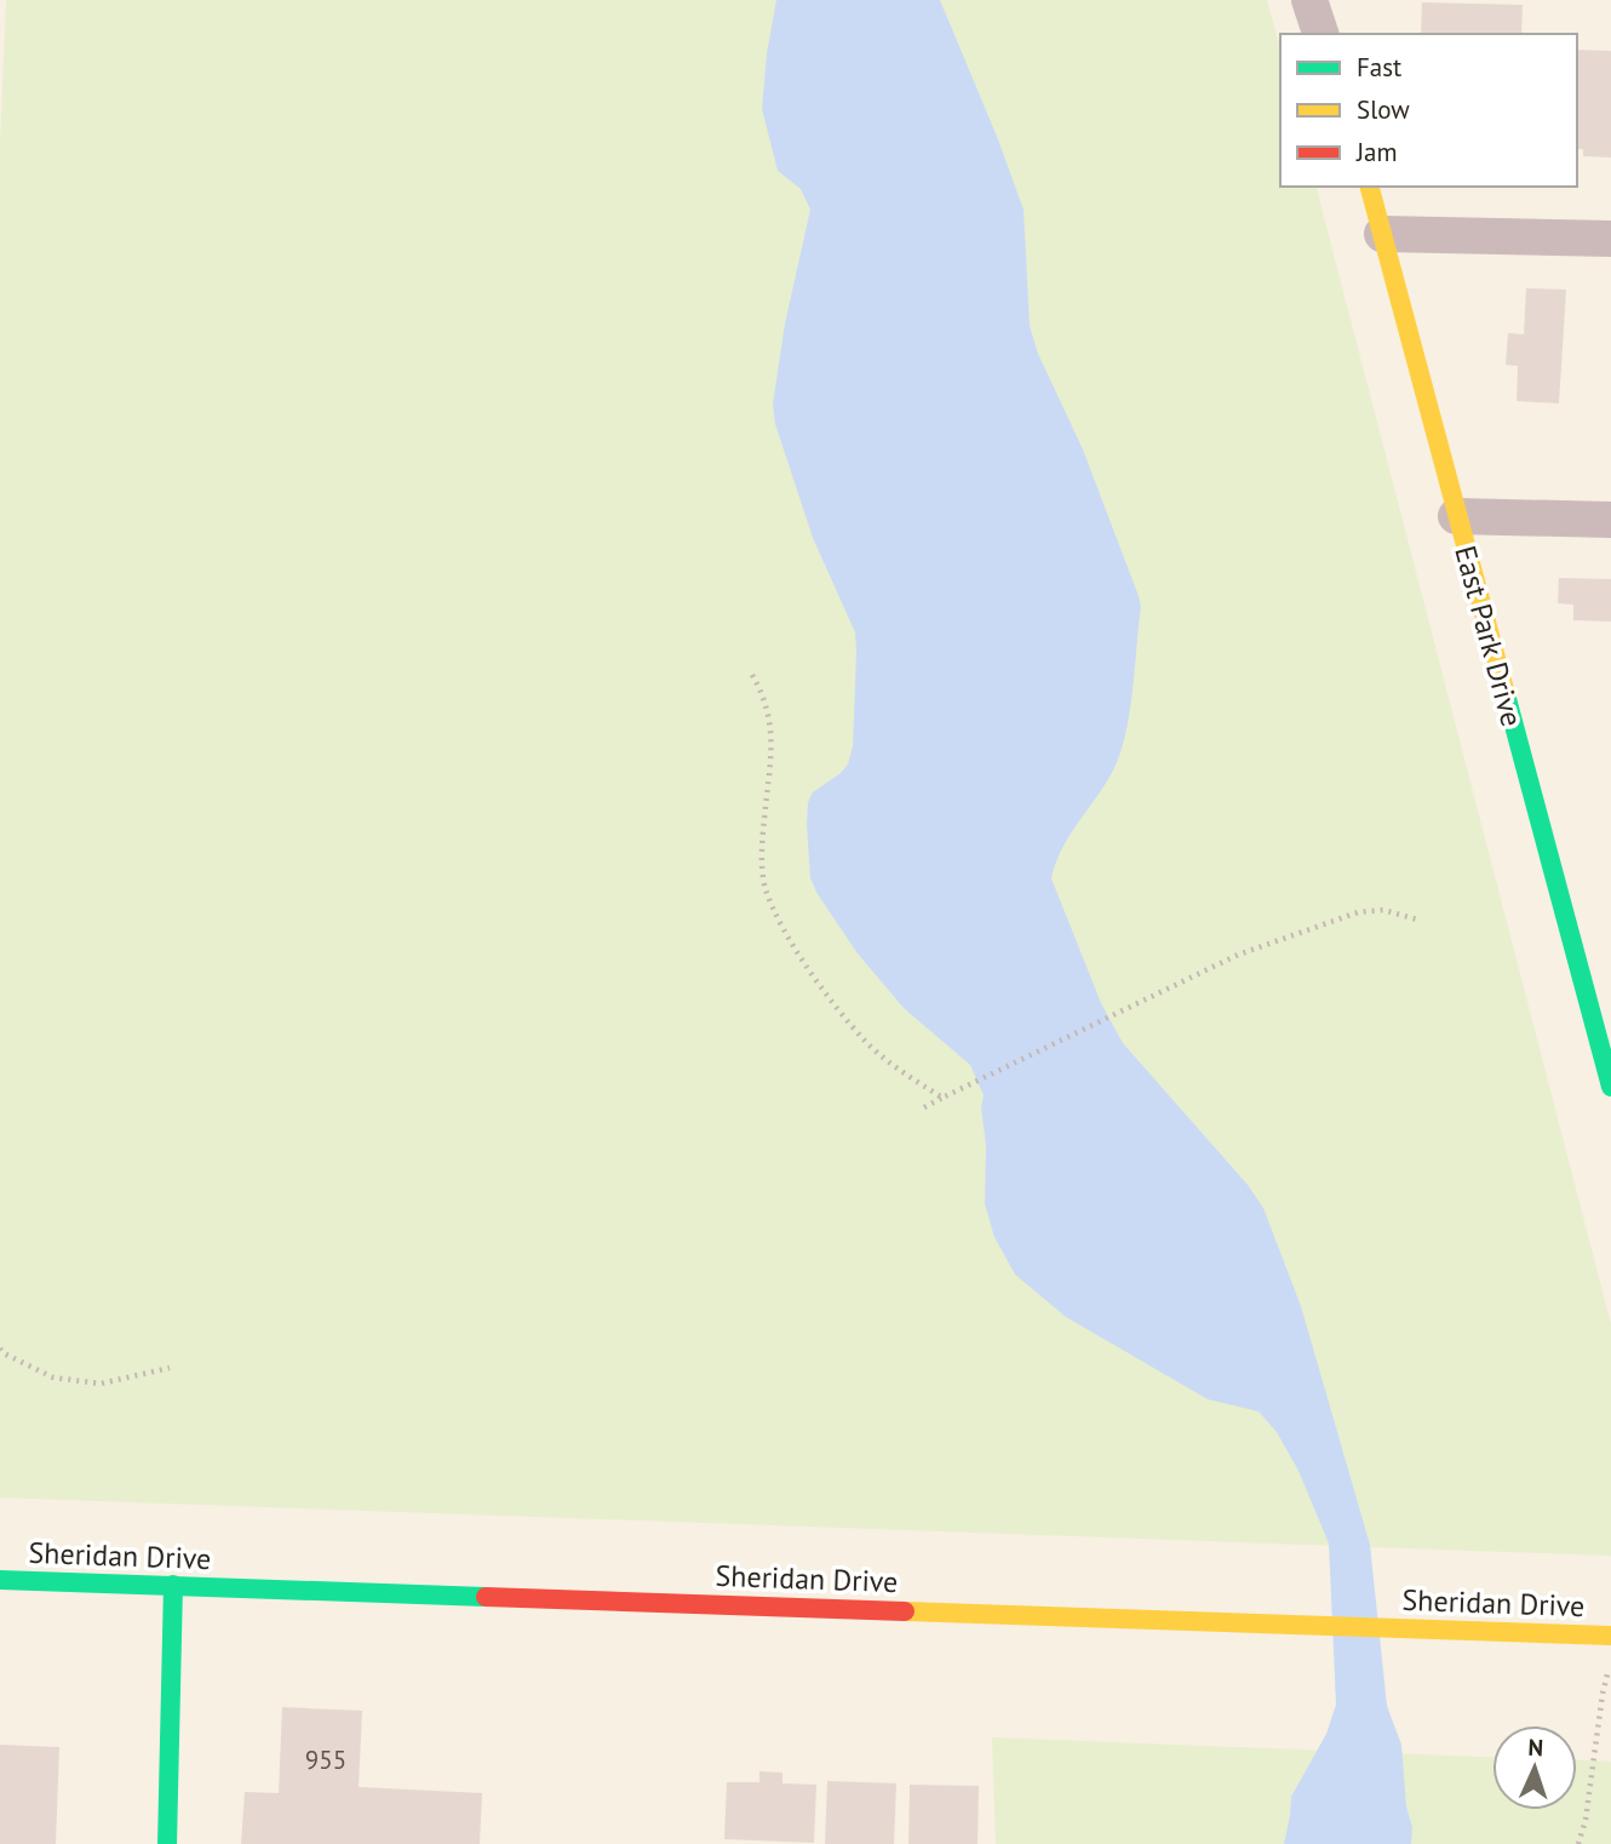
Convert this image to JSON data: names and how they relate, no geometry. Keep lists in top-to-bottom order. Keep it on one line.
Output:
{"streets":{"main road":["East Park Drive","Sheridan Drive"]},"house_numbers":["955"],"legend":["Fast","Slow","Jam"],"north":"top"}
